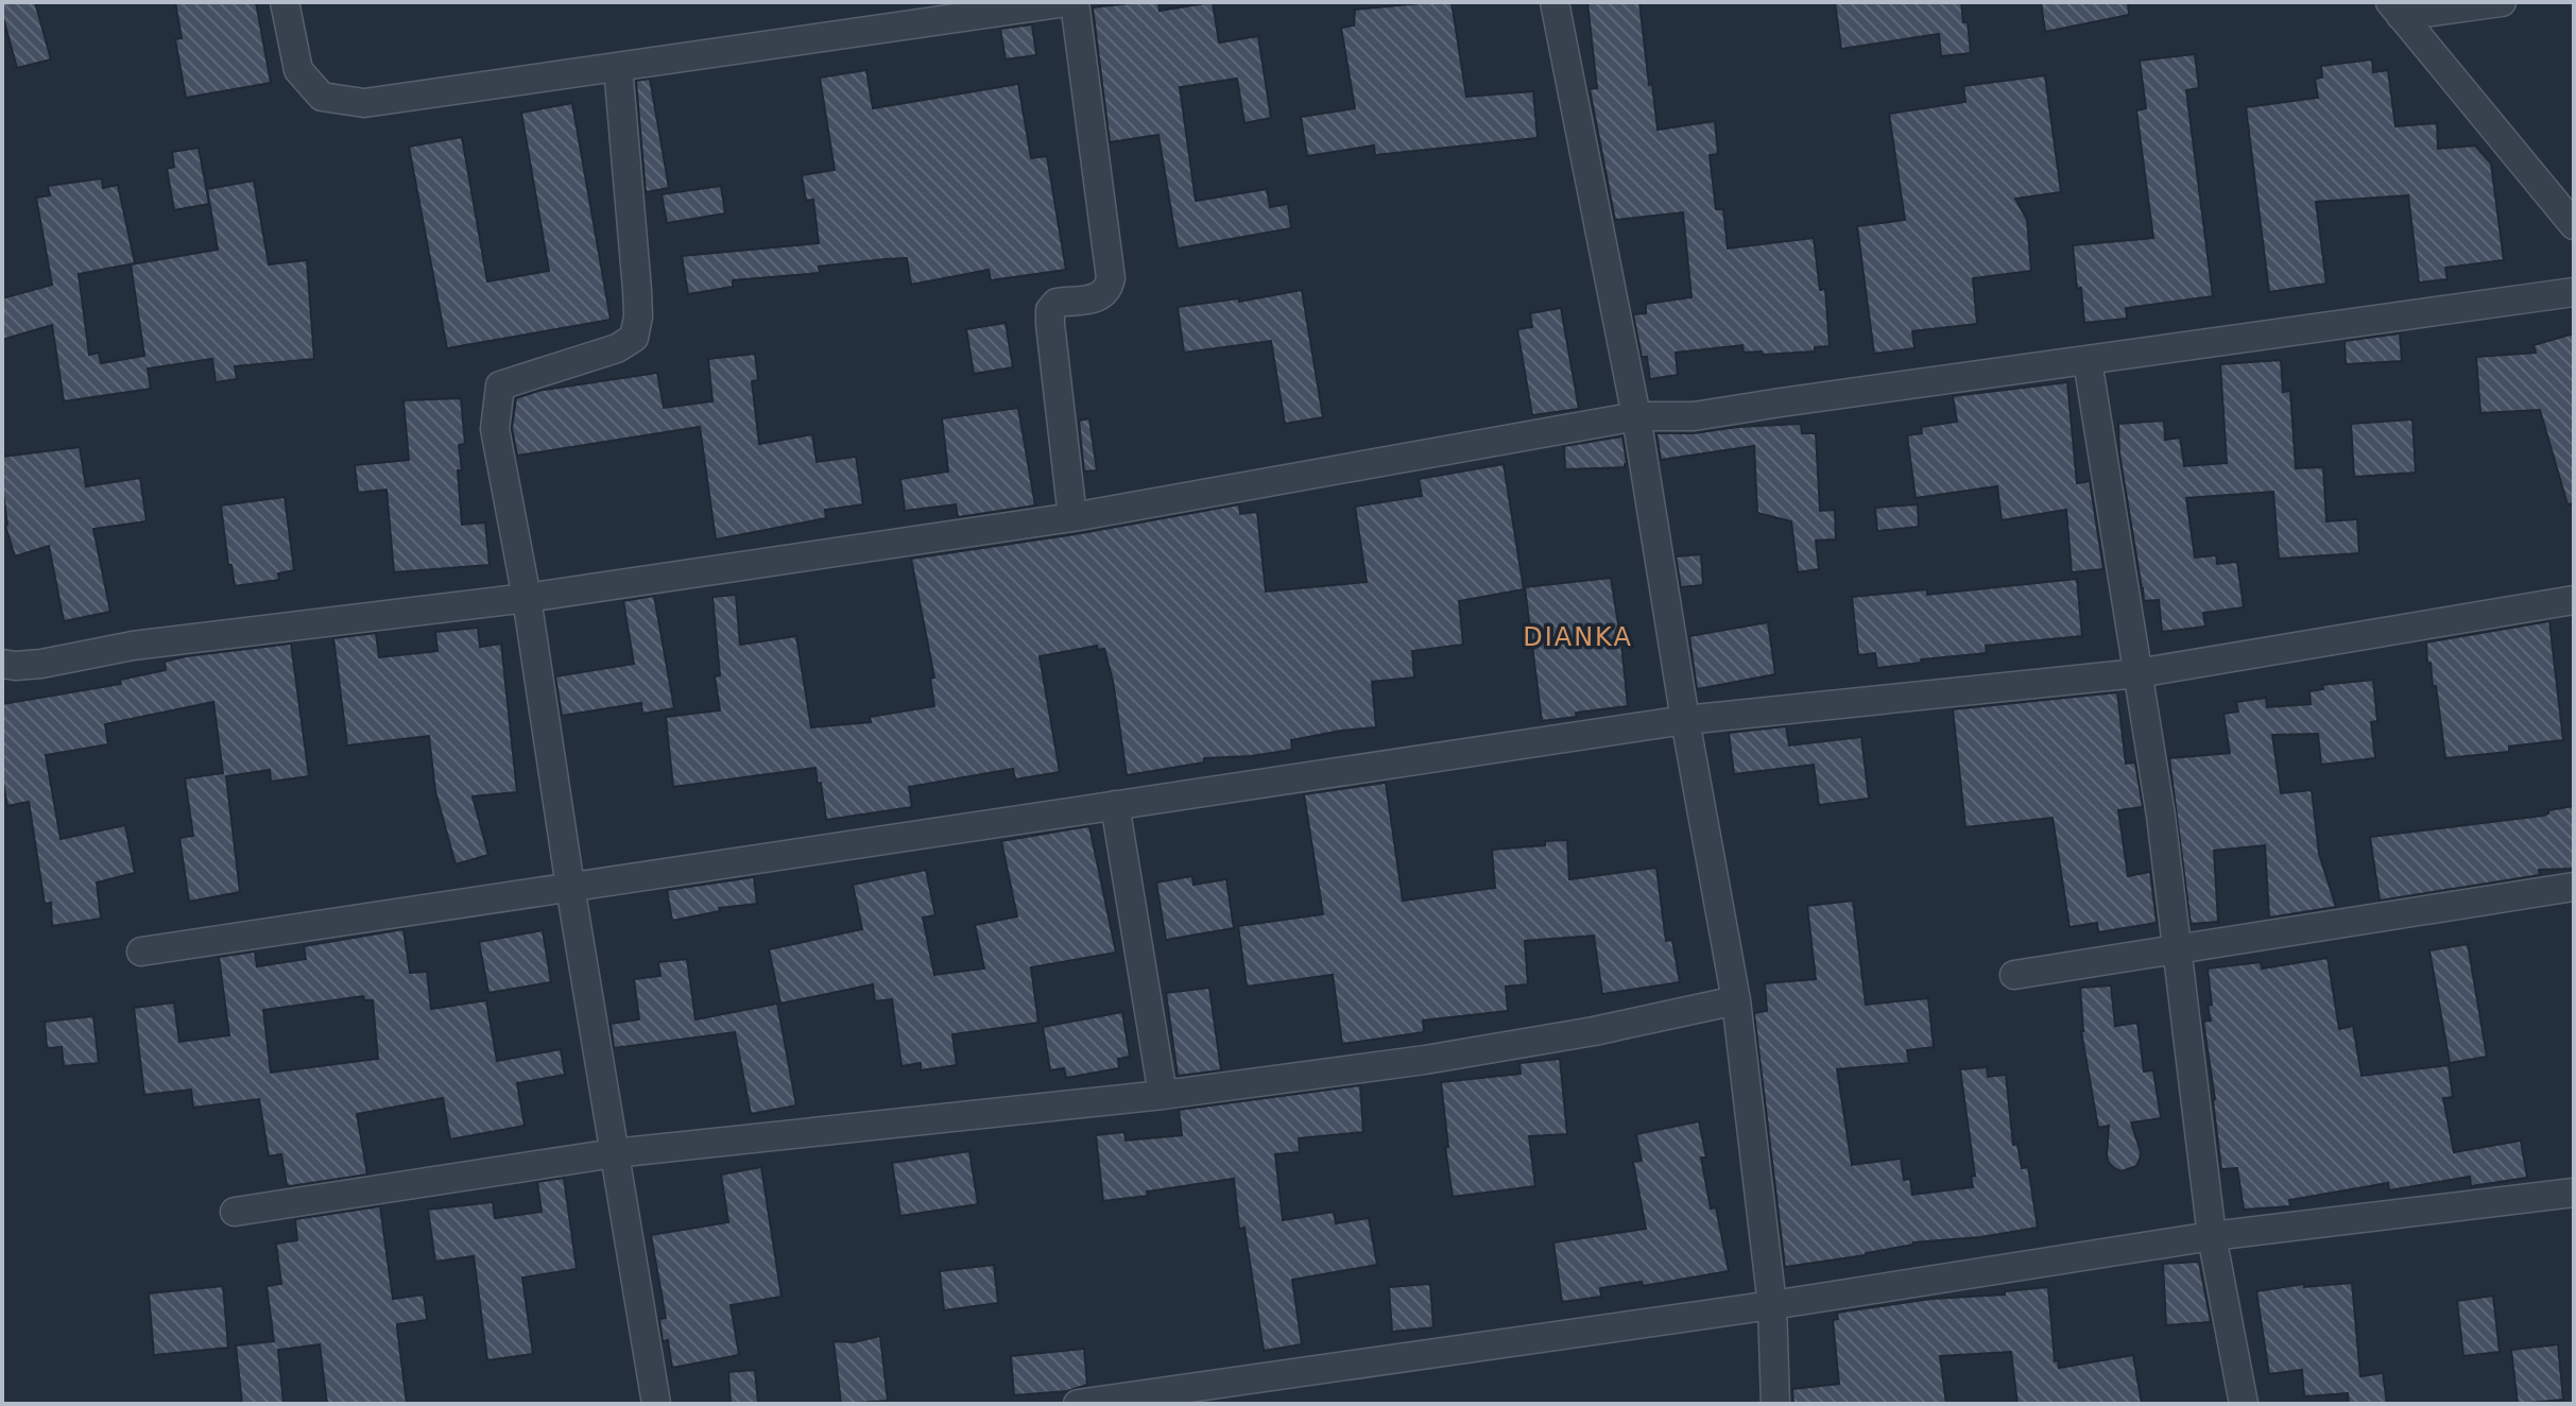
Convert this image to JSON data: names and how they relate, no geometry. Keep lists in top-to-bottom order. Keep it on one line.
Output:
{"districts":["DIANKA"]}
